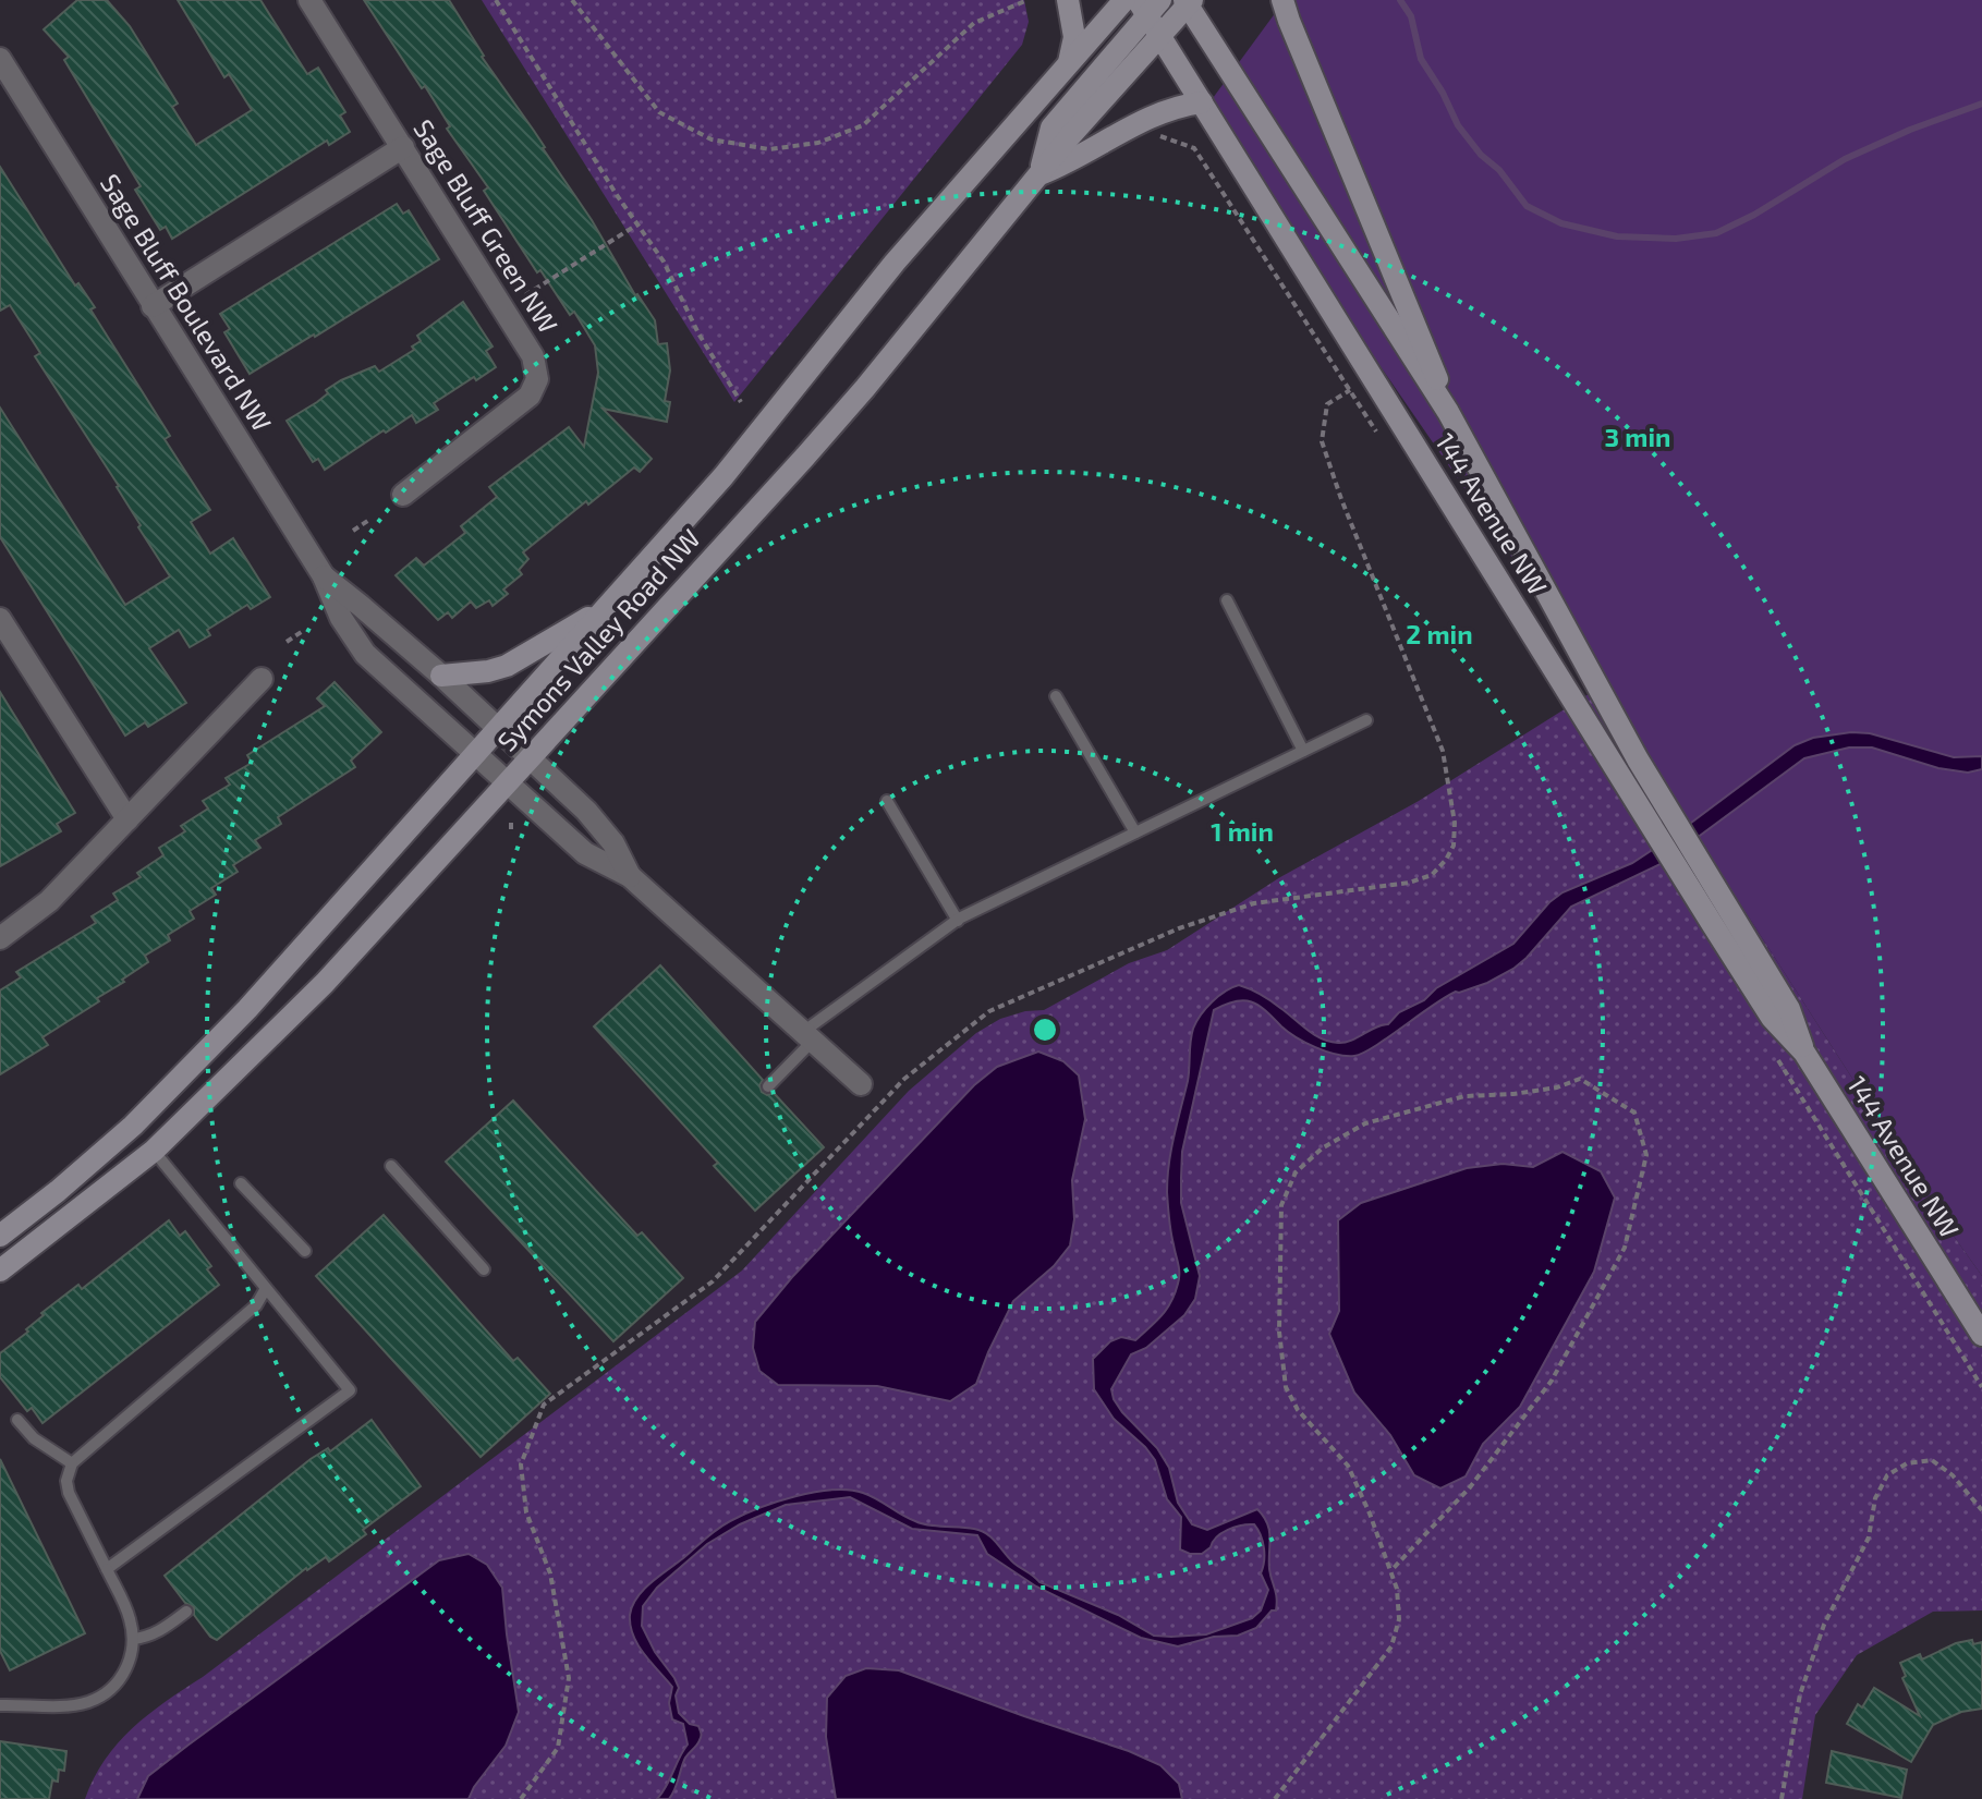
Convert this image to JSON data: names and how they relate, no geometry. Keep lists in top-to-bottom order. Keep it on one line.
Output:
{"streets":{"main road":["144 Avenue NW","Symons Valley Road NW"],"street":["Sage Bluff Green NW","Sage Bluff Boulevard NW"]},"crossings":[["Sage Bluff Boulevard NW","Symons Valley Road NW"],["144 Avenue NW","Symons Valley Road NW"]],"rings":["3 min","2 min","1 min"]}
